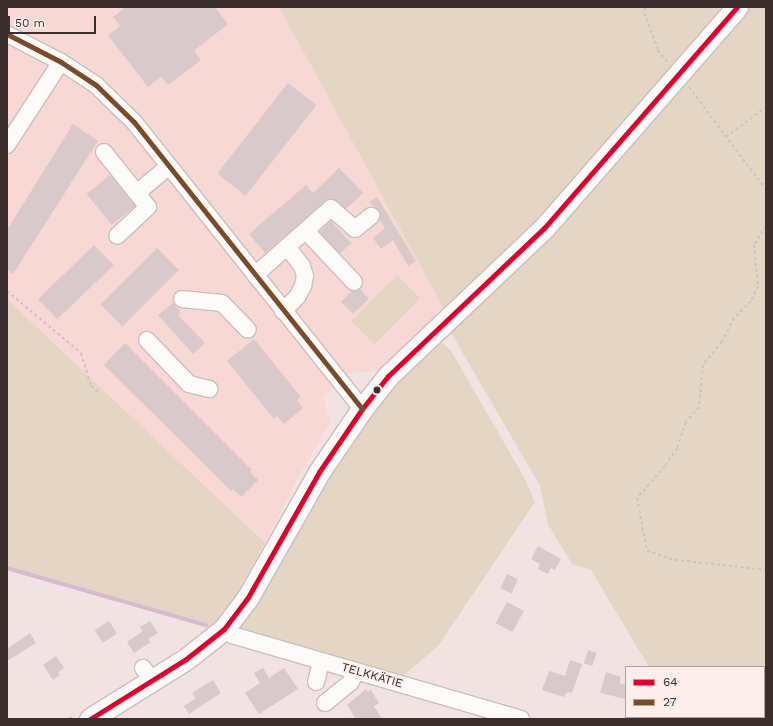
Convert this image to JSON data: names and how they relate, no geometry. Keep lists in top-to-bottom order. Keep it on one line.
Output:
{"streets":{"street":["TELKKÄTIE"]},"lines":["transit line 64","transit line 27"],"legend":["64","27"],"scale_bar":"50 m"}
